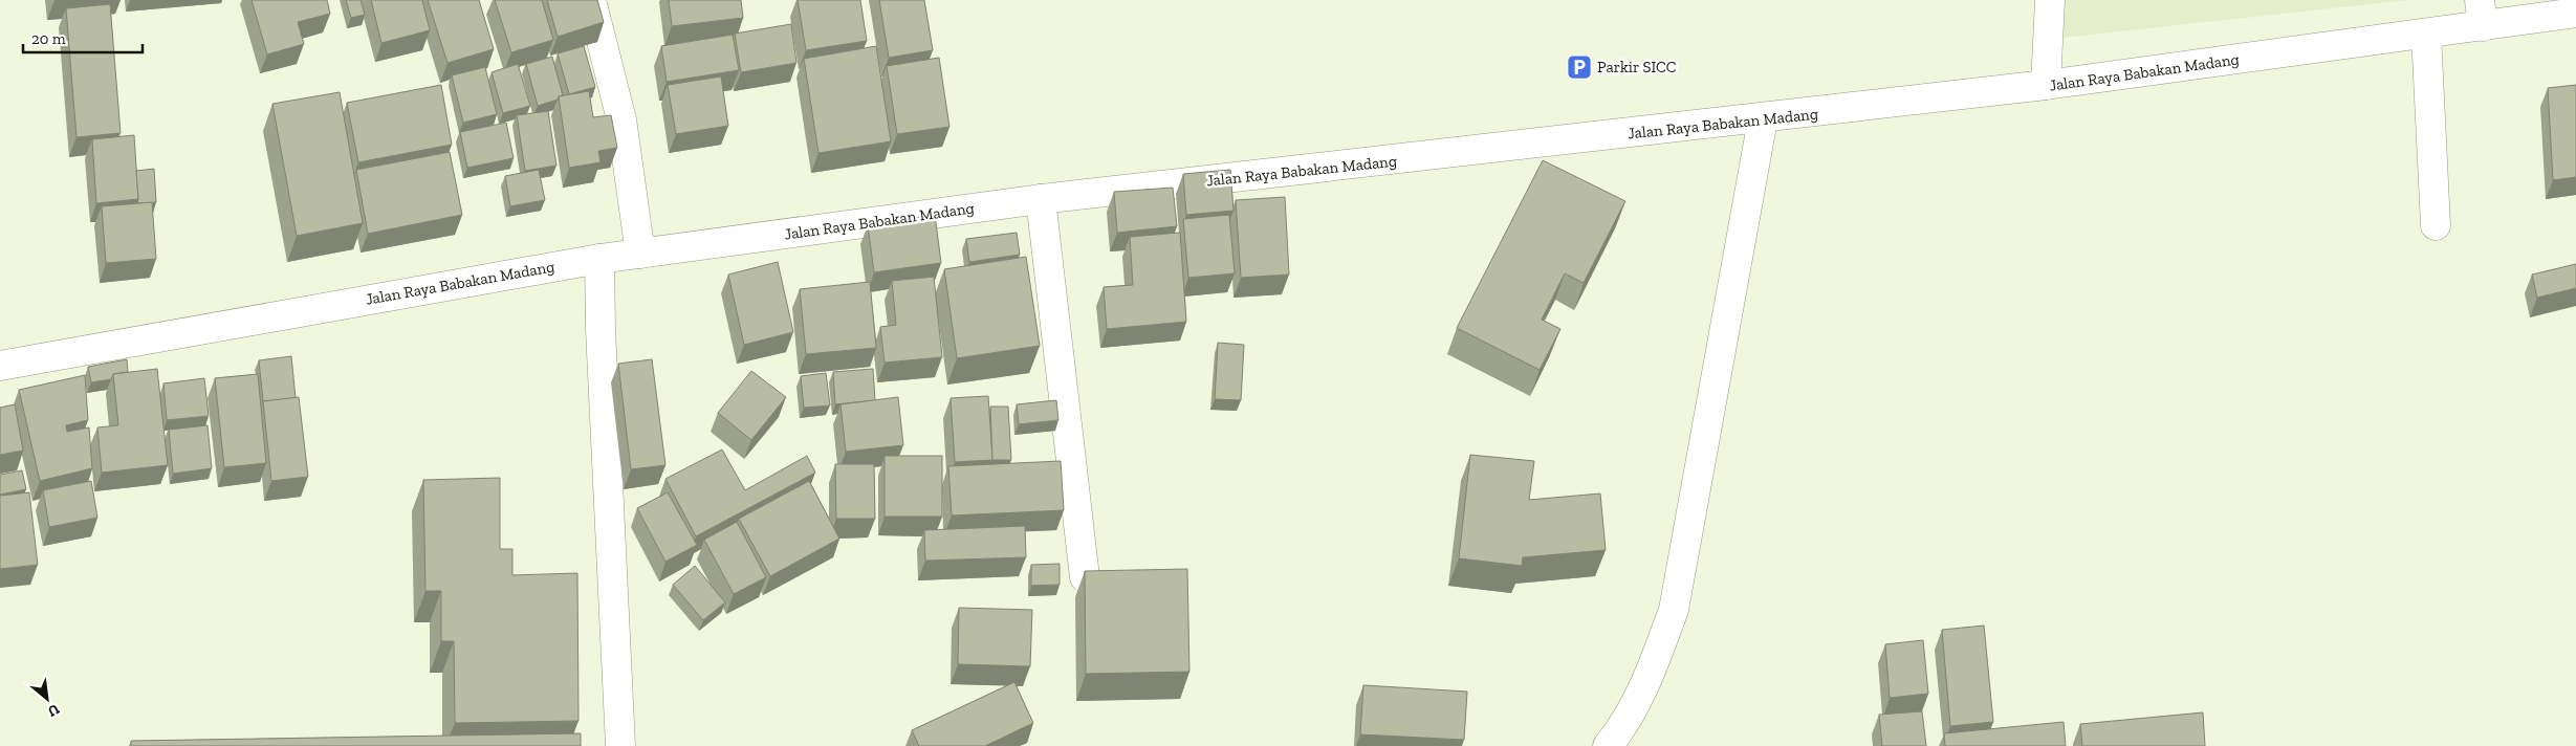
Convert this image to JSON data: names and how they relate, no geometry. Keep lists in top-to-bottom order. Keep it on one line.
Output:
{"streets":{"main road":["Jalan Raya Babakan Madang"]},"places":{"parking":["Parkir SICC"]},"scale_bar":"20 m","north":"bottom right"}
